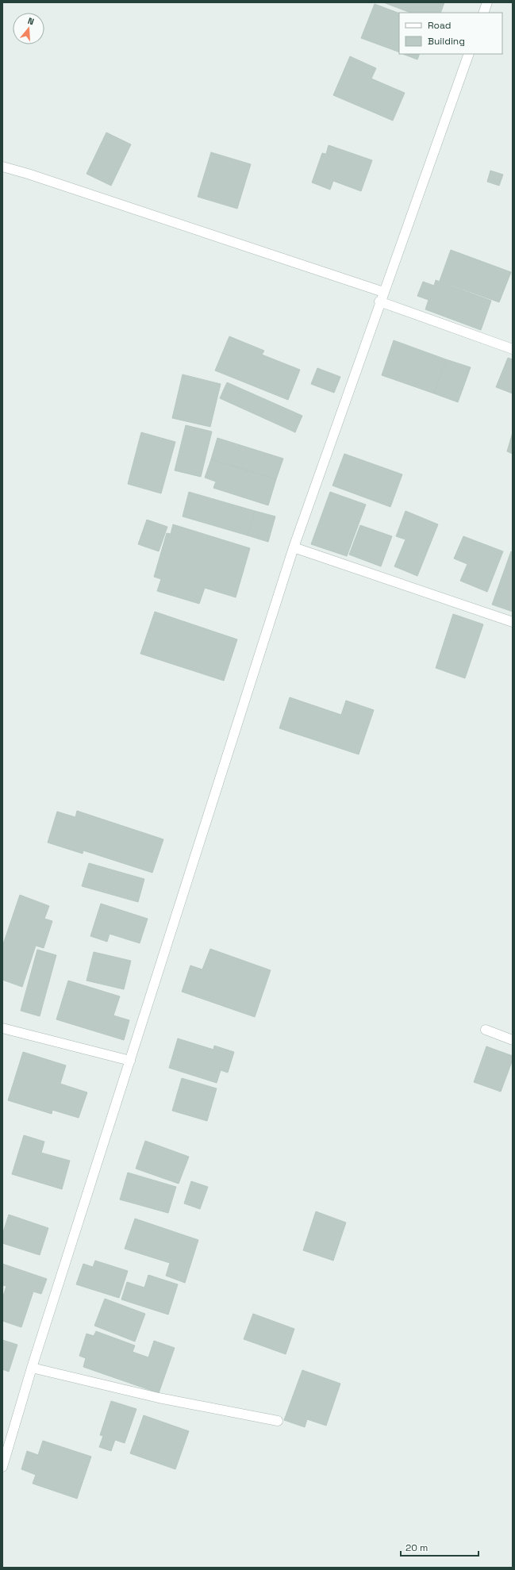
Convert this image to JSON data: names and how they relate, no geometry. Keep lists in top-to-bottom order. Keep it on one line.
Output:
{"legend":["Road","Building"],"scale_bar":"20 m","north":"top"}
